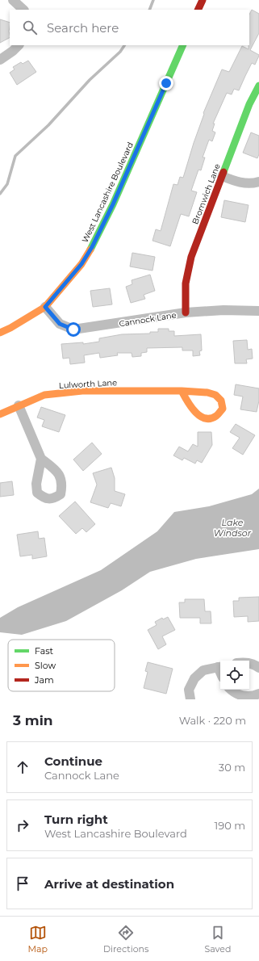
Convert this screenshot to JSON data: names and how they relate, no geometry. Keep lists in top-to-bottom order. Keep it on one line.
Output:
{"streets":{"street":["West Lancashire Boulevard","Bromwich Lane","Cannock Lane","Lulworth Lane"]},"crossings":[["West Lancashire Boulevard","Cannock Lane"],["Bromwich Lane","Cannock Lane"]],"water":["Lake Windsor"],"legend":["Fast","Slow","Jam"],"page":{"search":"Search here","heading":["3 min","Walk · 220 m"],"list":[["Continue","Cannock Lane","30 m"],["Turn right","West Lancashire Boulevard","190 m"],"Arrive at destination"],"nav":["Map","Directions","Saved"]}}
